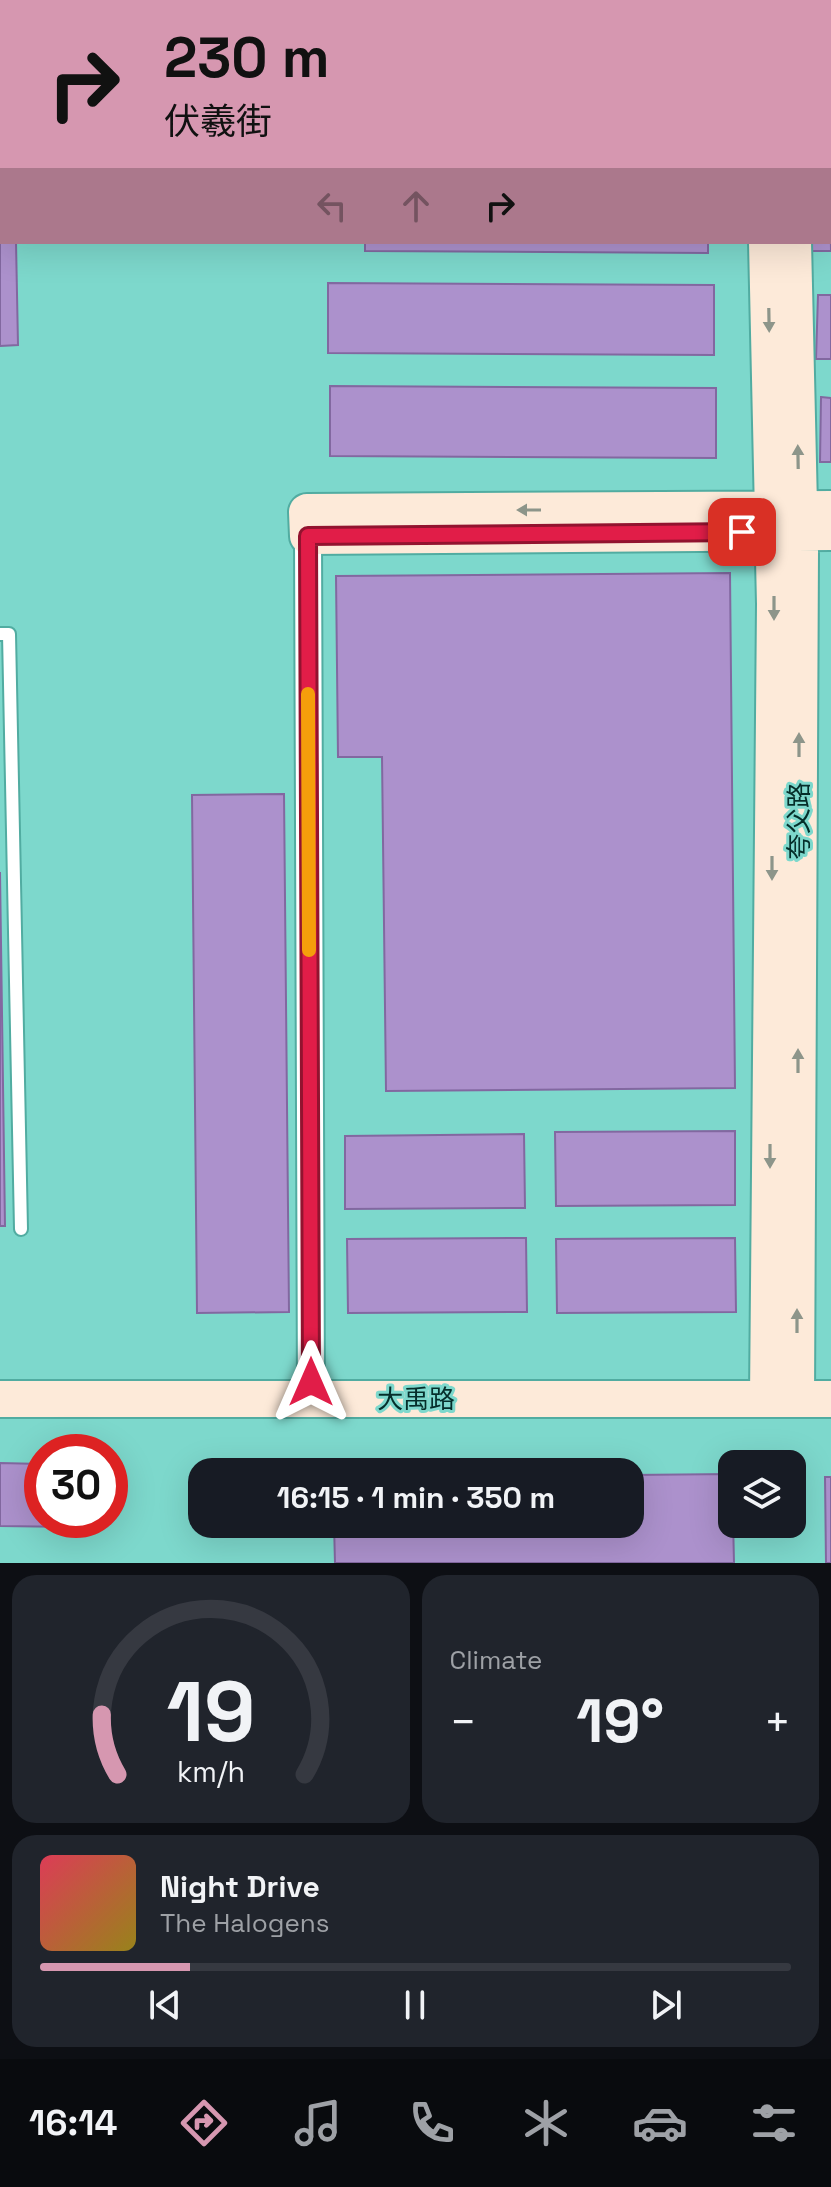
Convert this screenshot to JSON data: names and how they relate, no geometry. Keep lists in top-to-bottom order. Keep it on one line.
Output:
{"streets":{"street":["夸父路","大禹路"]},"crossings":[["夸父路","大禹路"]],"page":{"turn":["230 m","伏羲街"],"limit":"30","trip":"16:15 · 1 min · 350 m","tile":"Climate","heat":["−","19°","+"],"song":["Night Drive","The Halogens"],"tabs":"16:14","gauge":["19","km/h"]}}
